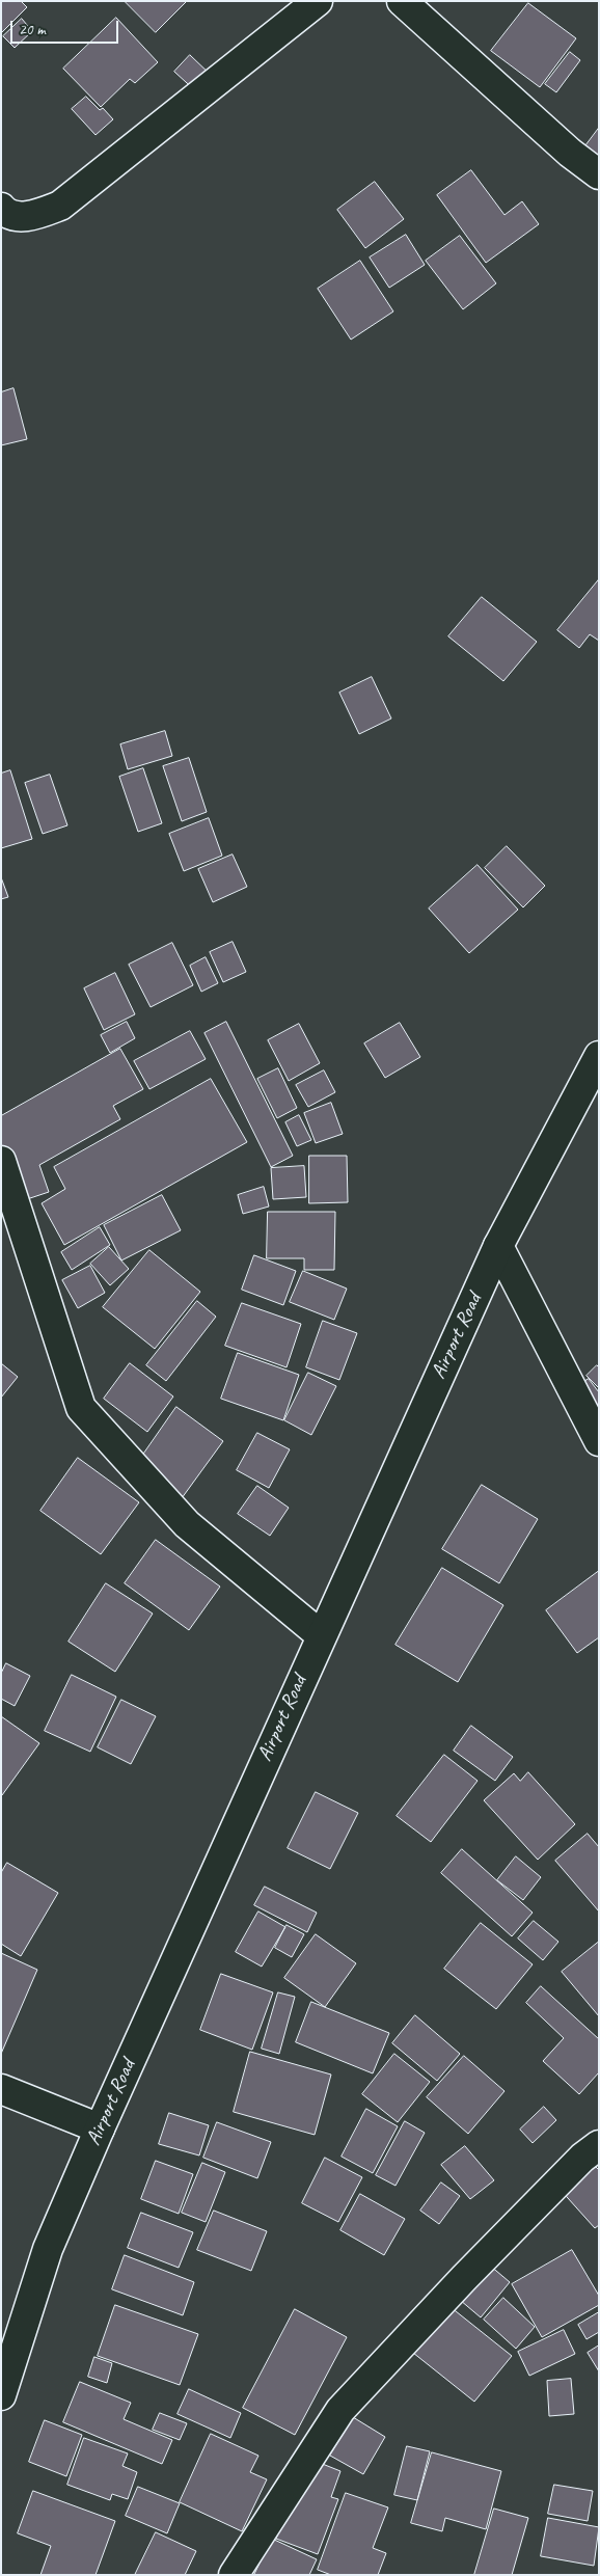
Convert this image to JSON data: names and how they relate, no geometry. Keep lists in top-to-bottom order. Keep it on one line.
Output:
{"streets":{"street":["Airport Road"]},"scale_bar":"20 m"}
